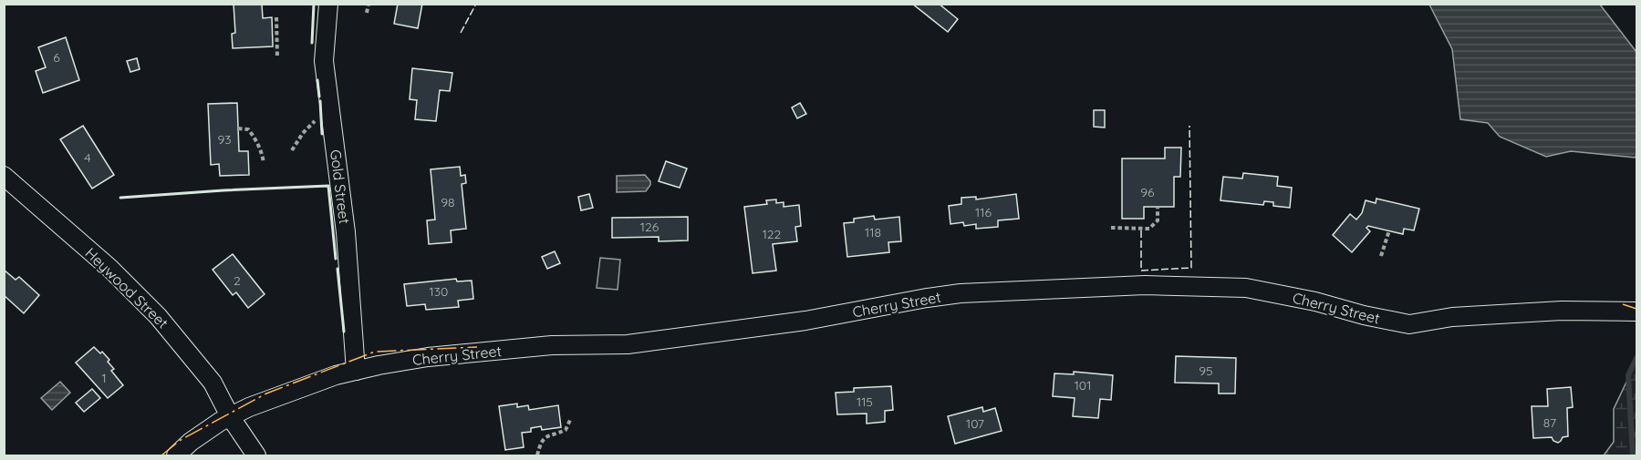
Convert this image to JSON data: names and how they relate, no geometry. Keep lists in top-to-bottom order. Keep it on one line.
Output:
{"streets":{"street":["Gold Street","Heywood Street","Cherry Street"]},"crossings":[["Gold Street","Cherry Street"],["Heywood Street","Cherry Street"]],"house_numbers":["6","93","4","96","98","116","126","118","122","2","130","95","1","101","115","87","107"]}
